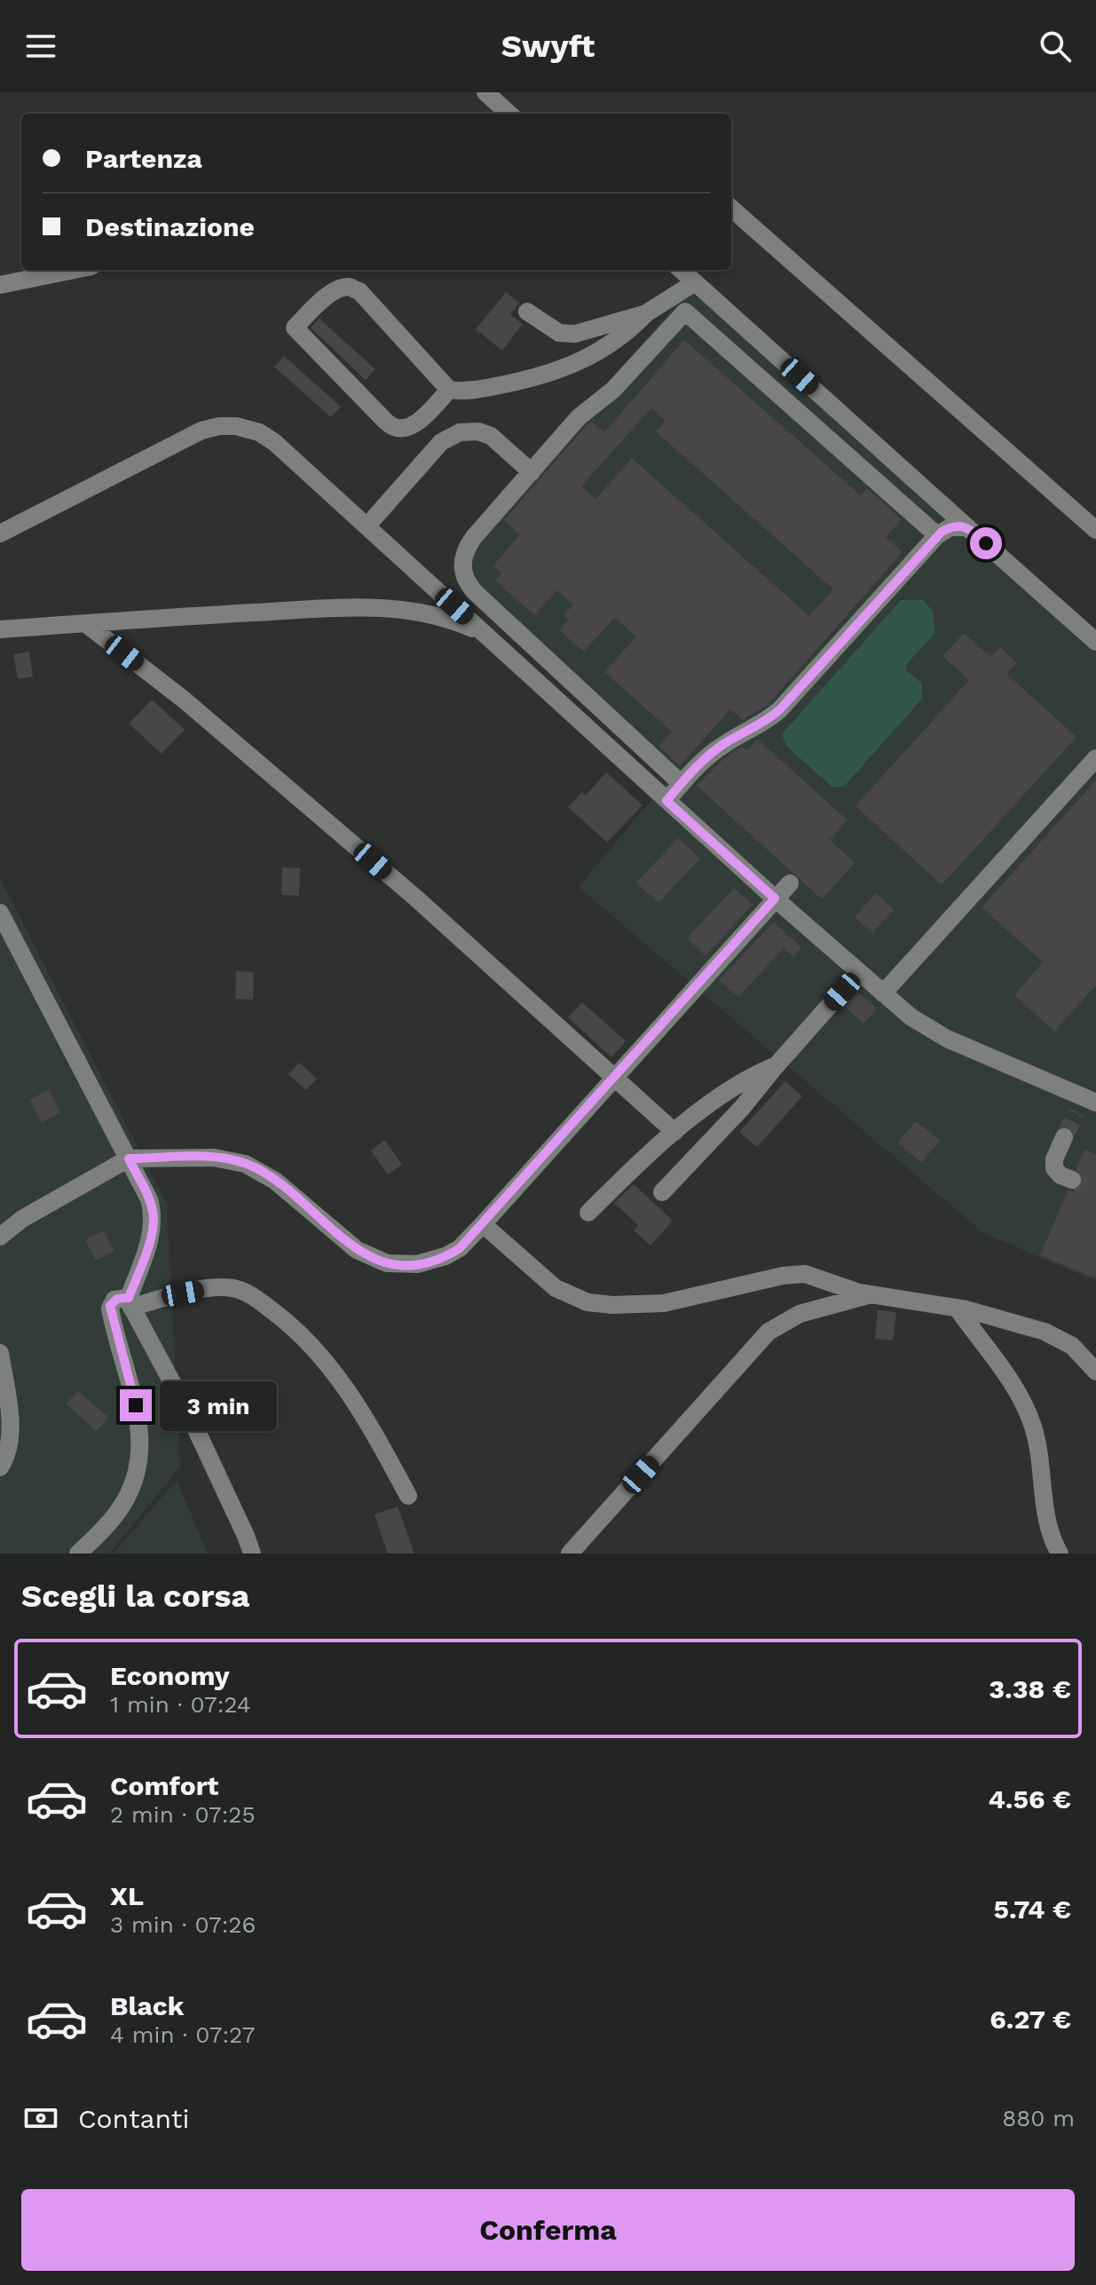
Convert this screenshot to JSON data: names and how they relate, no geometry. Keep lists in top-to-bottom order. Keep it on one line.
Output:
{"page":{"header":"Swyft","banner":["Partenza","Destinazione"],"bubble":"3 min","heading":"Scegli la corsa","list":[{"name":"Economy","note":"1 min · 07:24","value":"3.38 €"},{"name":"Comfort","note":"2 min · 07:25","value":"4.56 €"},{"name":"XL","note":"3 min · 07:26","value":"5.74 €"},{"name":"Black","note":"4 min · 07:27","value":"6.27 €"}],"pay":["Contanti","880 m"],"buttons":"Conferma"}}
